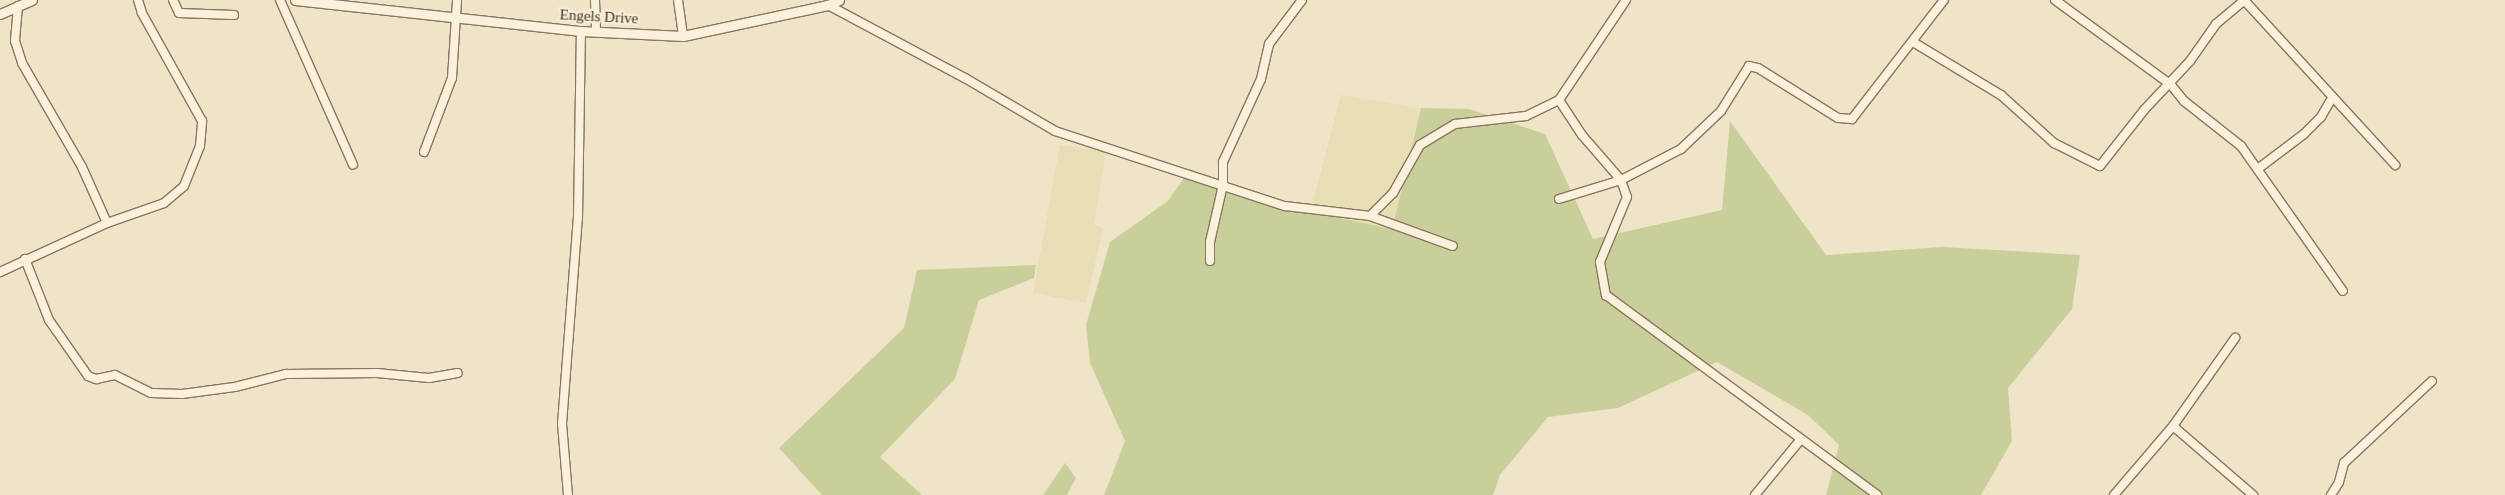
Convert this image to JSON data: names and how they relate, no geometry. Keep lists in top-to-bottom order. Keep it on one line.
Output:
{"streets":{"street":["Engels Drive"]}}
